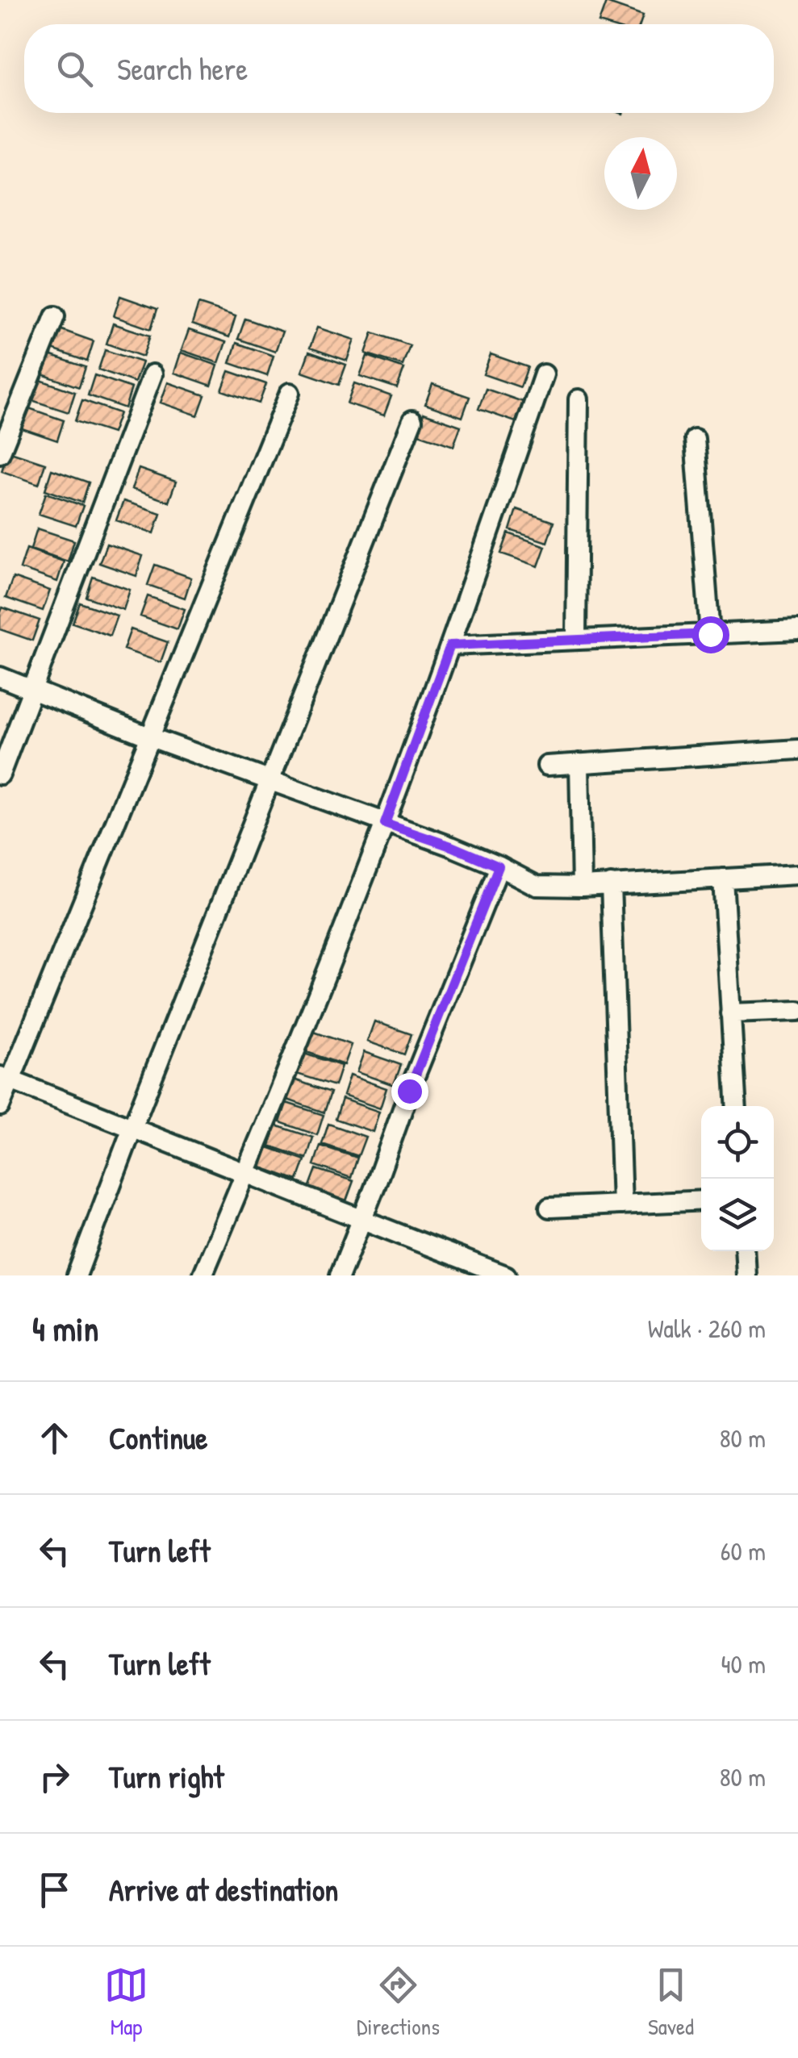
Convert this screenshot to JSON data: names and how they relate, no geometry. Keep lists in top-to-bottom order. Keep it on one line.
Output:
{"north":"top","page":{"search":"Search here","heading":["4 min","Walk · 260 m"],"list":[["Continue","80 m"],["Turn left","60 m"],["Turn left","40 m"],["Turn right","80 m"],"Arrive at destination"],"nav":["Map","Directions","Saved"]}}
